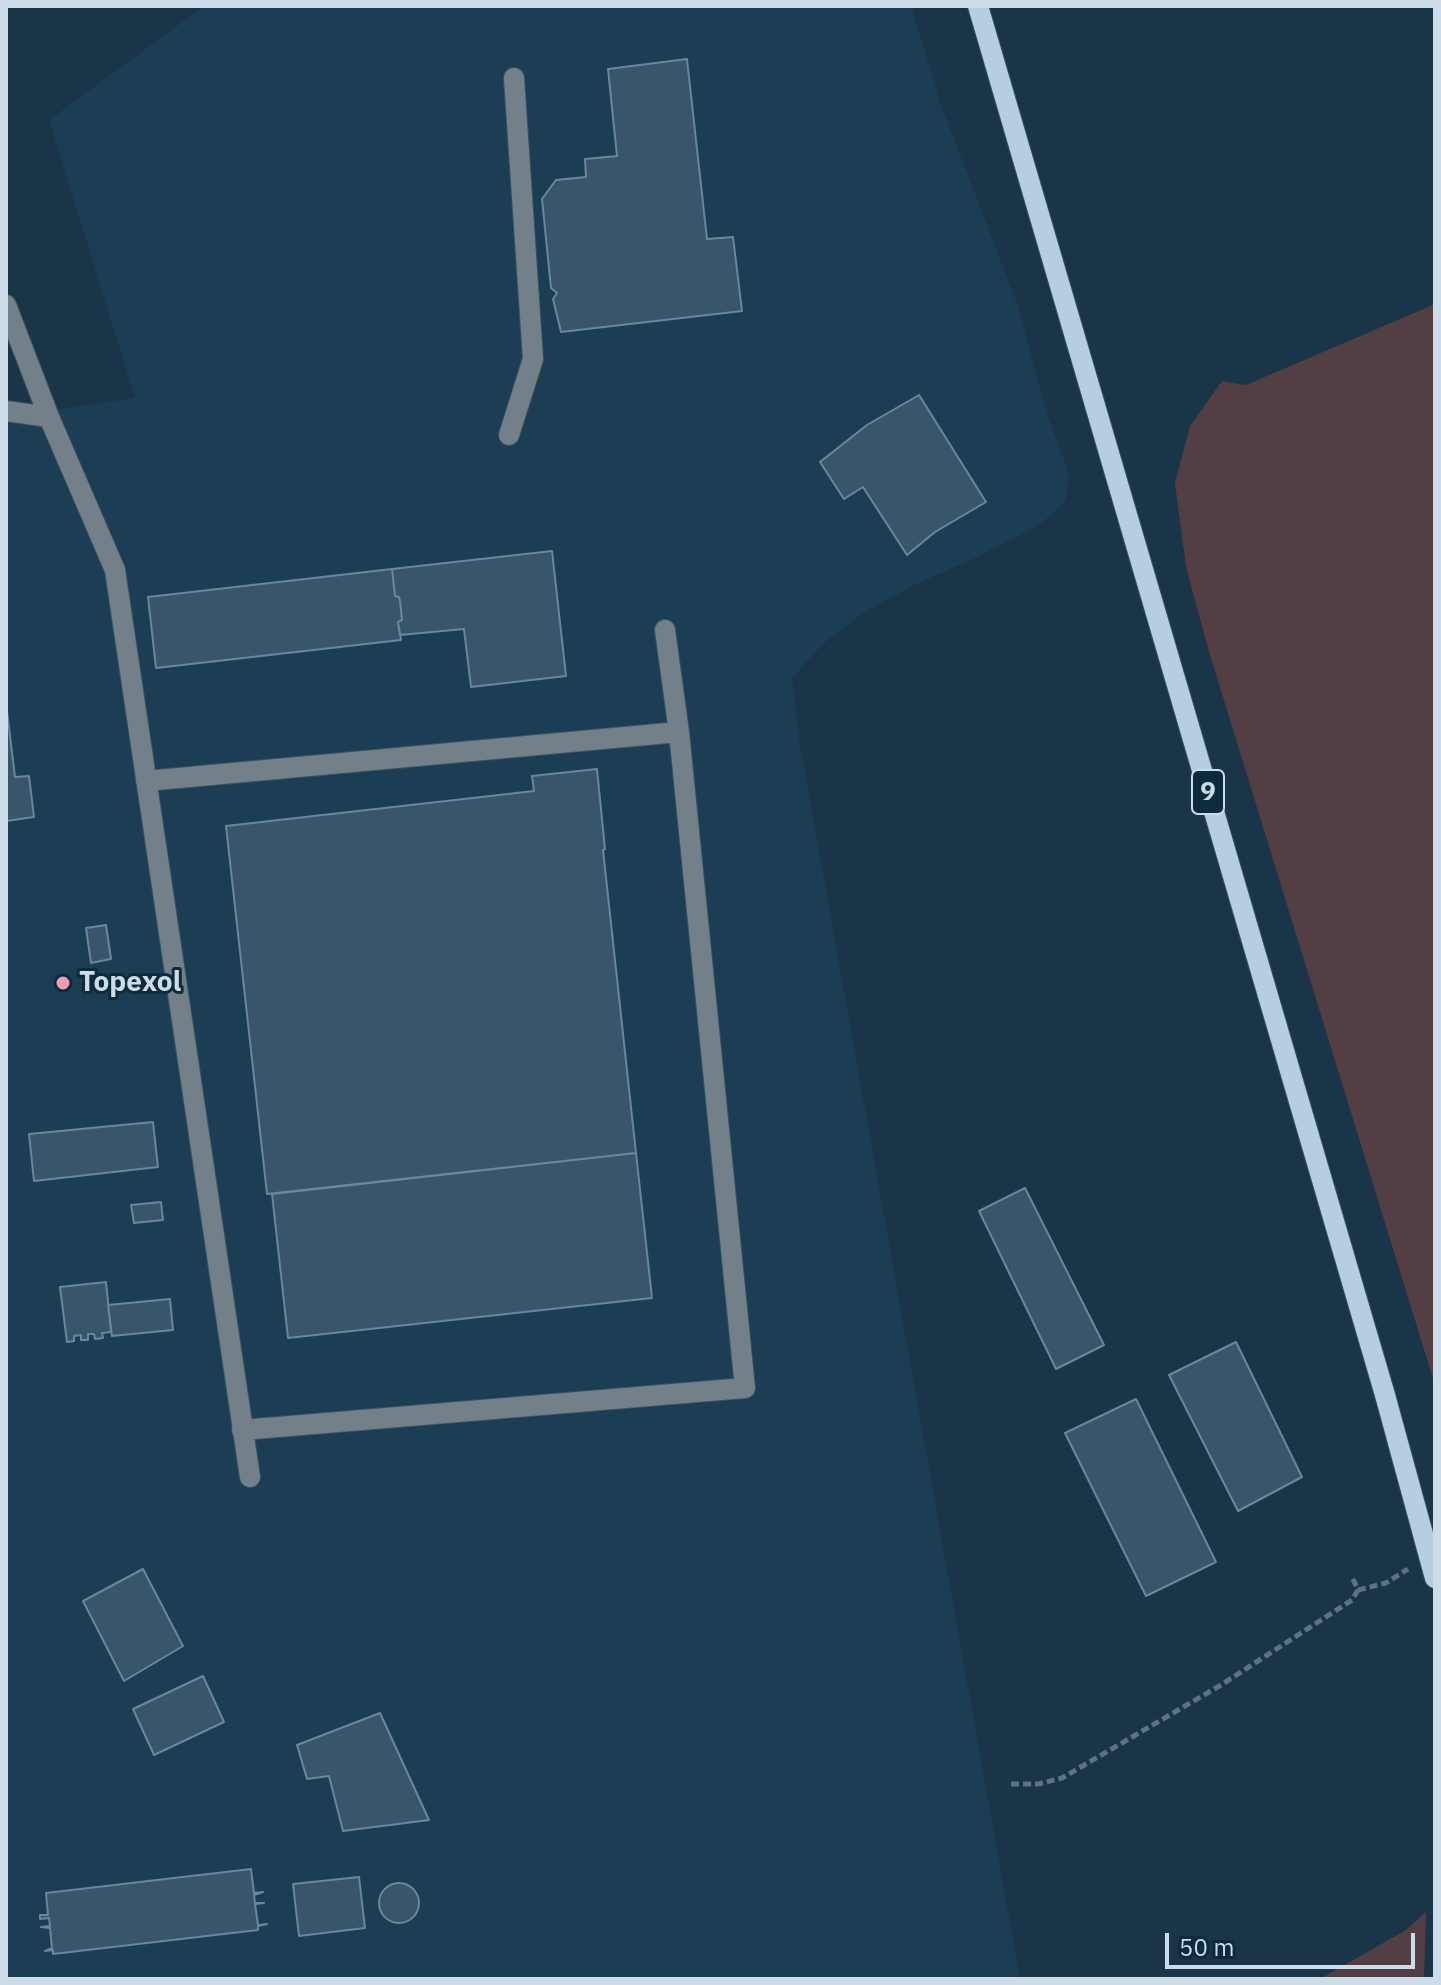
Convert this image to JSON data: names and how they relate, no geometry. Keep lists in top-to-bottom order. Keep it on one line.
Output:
{"streets":{"main road":["9"]},"places":["Topexol"],"scale_bar":"50 m"}
